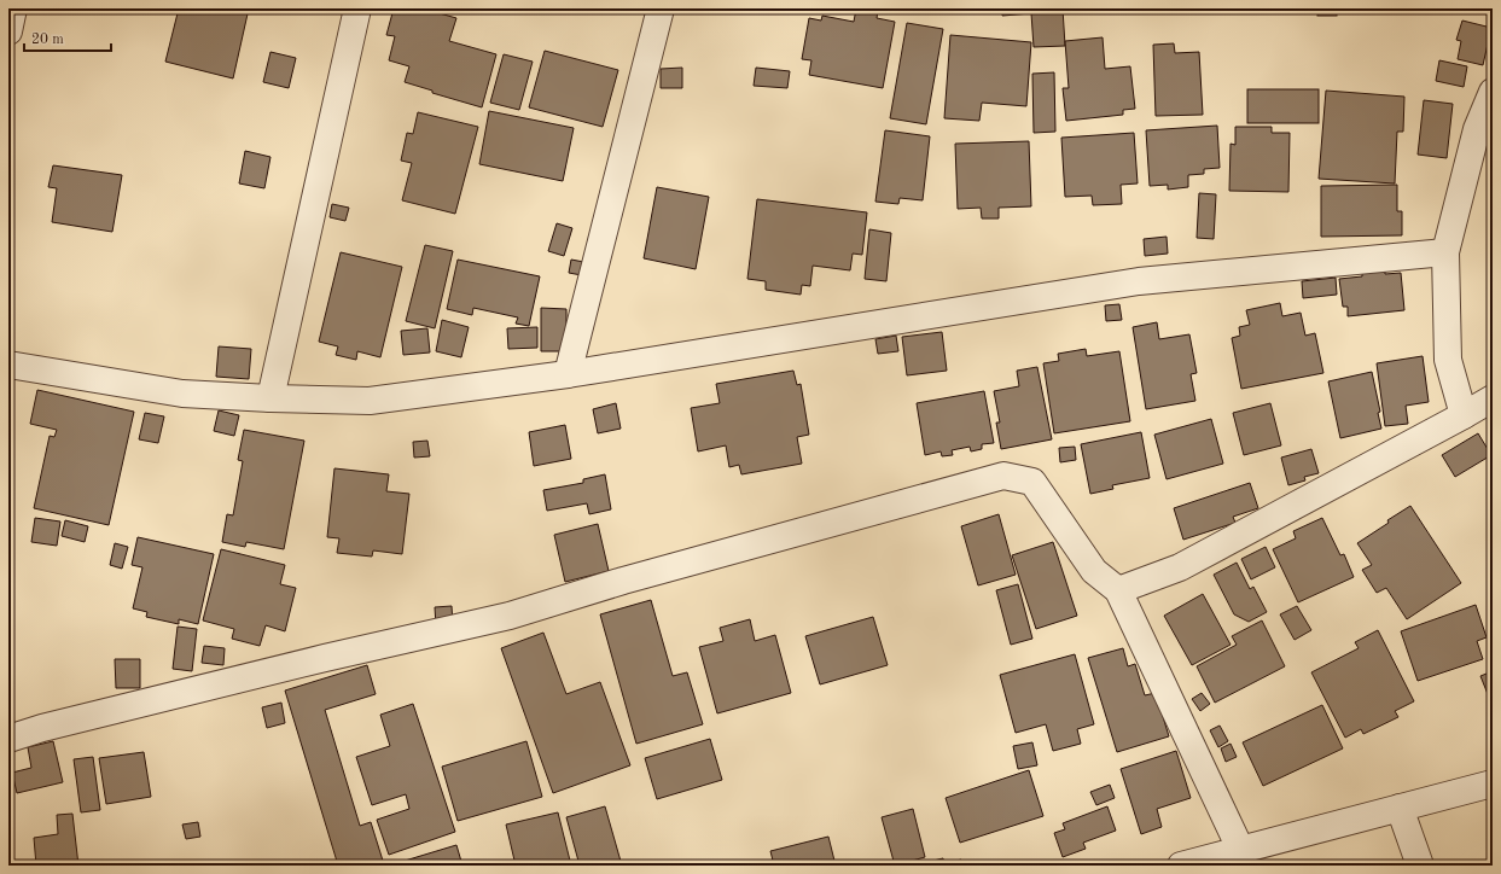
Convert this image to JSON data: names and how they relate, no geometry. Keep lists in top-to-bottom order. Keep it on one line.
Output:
{"scale_bar":"20 m"}
